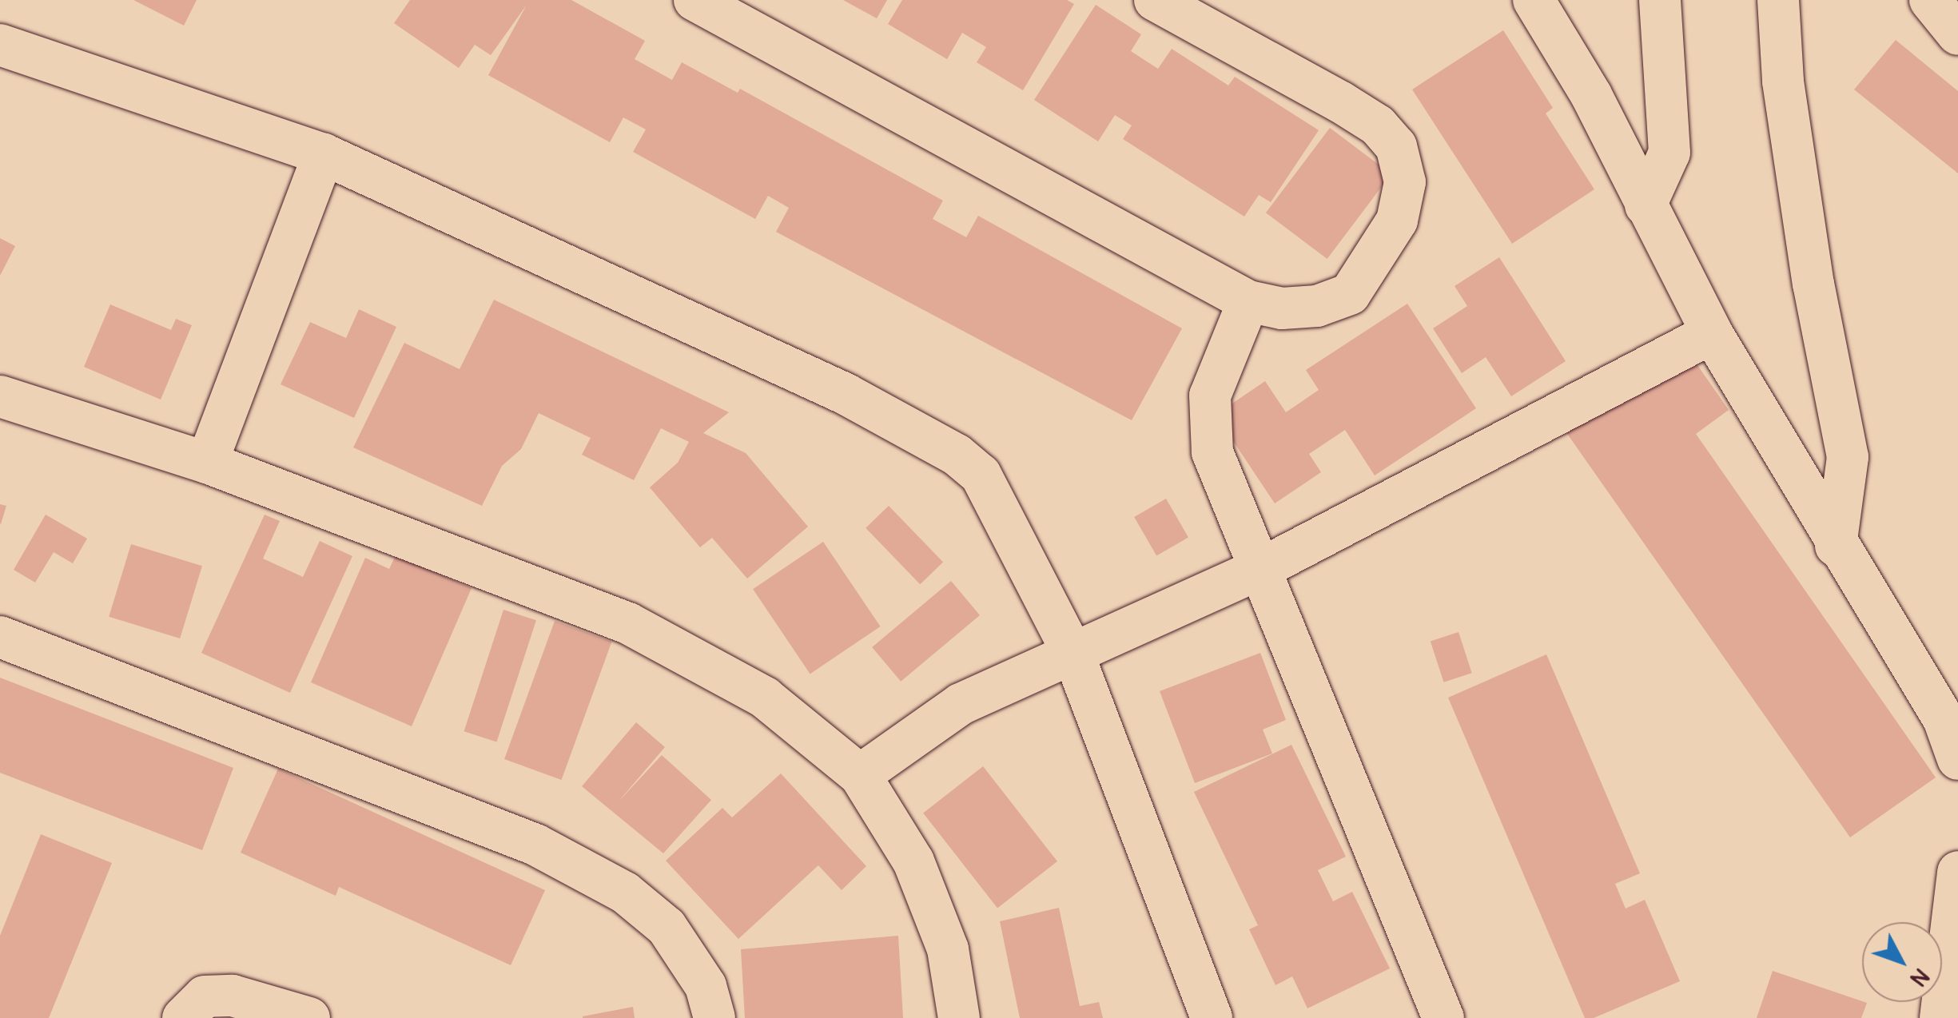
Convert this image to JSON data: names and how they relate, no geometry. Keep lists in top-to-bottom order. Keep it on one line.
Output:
{"north":"bottom right"}
